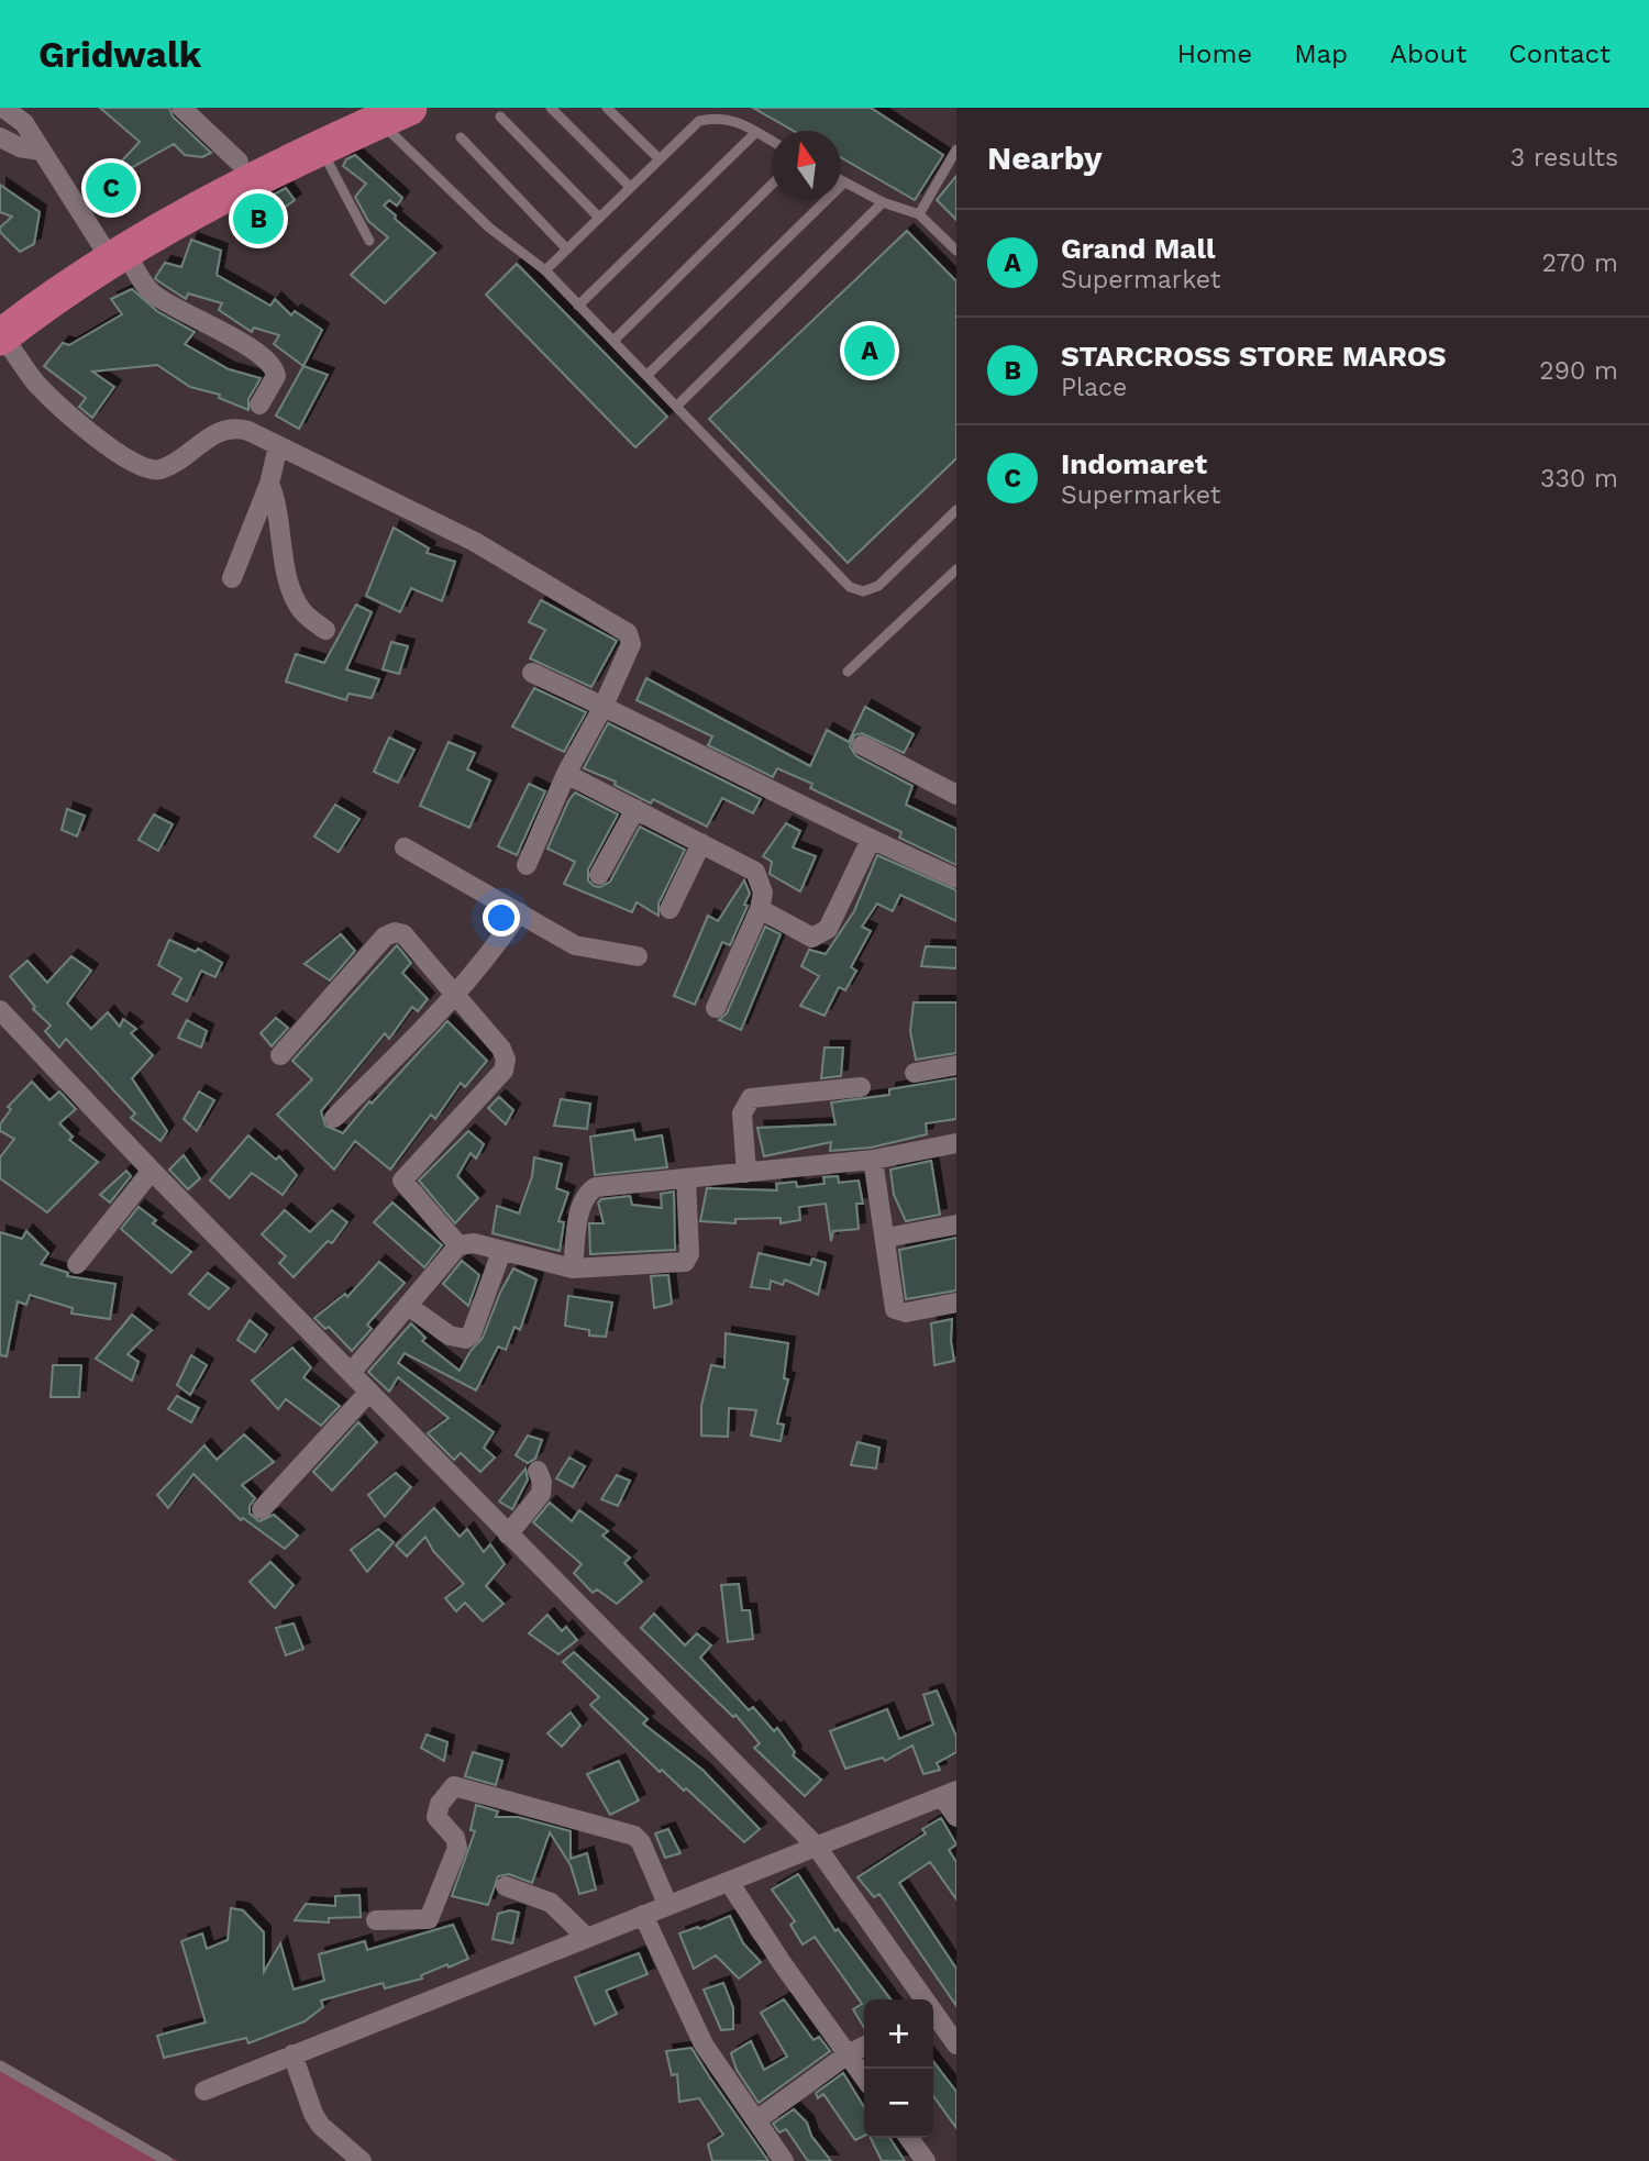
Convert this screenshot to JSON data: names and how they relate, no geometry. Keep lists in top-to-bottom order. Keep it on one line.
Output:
{"north":"top","page":{"header":"Gridwalk","nav":["Home","Map","About","Contact"],"heading":["Nearby","3 results"],"pins":["C","B","A"],"list":[{"mark":"A","name":"Grand Mall","note":"Supermarket","value":"270 m"},{"mark":"B","name":"STARCROSS STORE MAROS","note":"Place","value":"290 m"},{"mark":"C","name":"Indomaret","note":"Supermarket","value":"330 m"}],"map_buttons":["+","−"]}}
